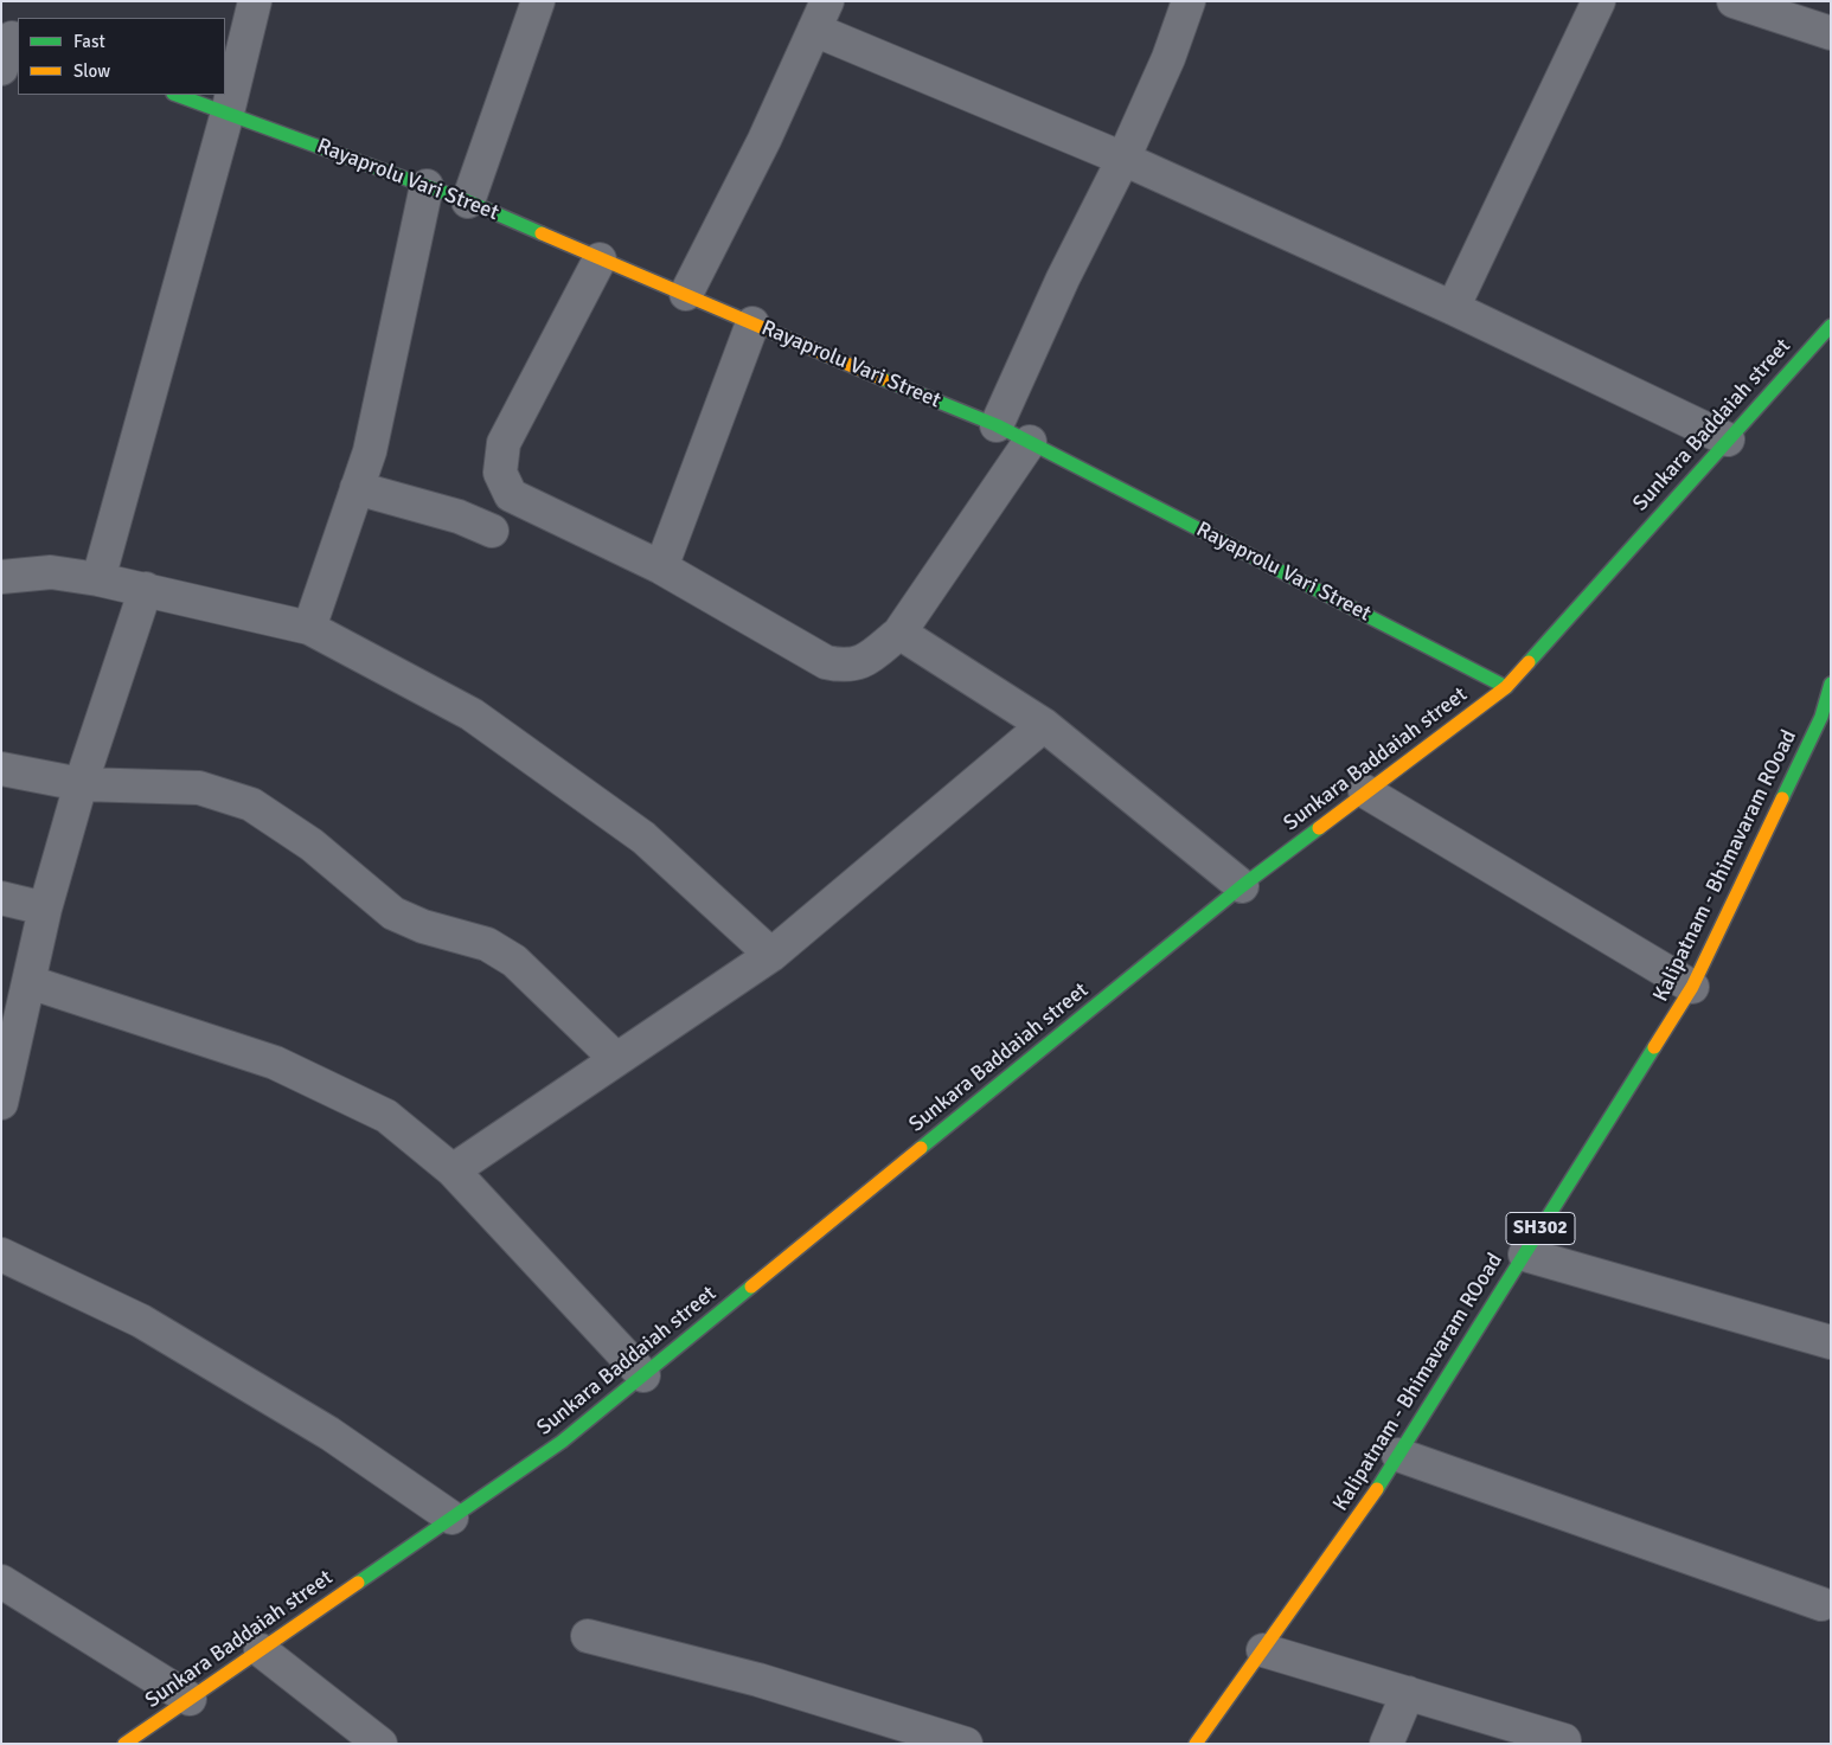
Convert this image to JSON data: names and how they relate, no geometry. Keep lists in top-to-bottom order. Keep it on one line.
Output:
{"streets":{"street":["Rayaprolu Vari Street","Sunkara Baddaiah street","Kalipatnam - Bhimavaram ROoad","SH302"]},"crossings":[["Rayaprolu Vari Street","Sunkara Baddaiah street"]],"legend":["Fast","Slow"]}
